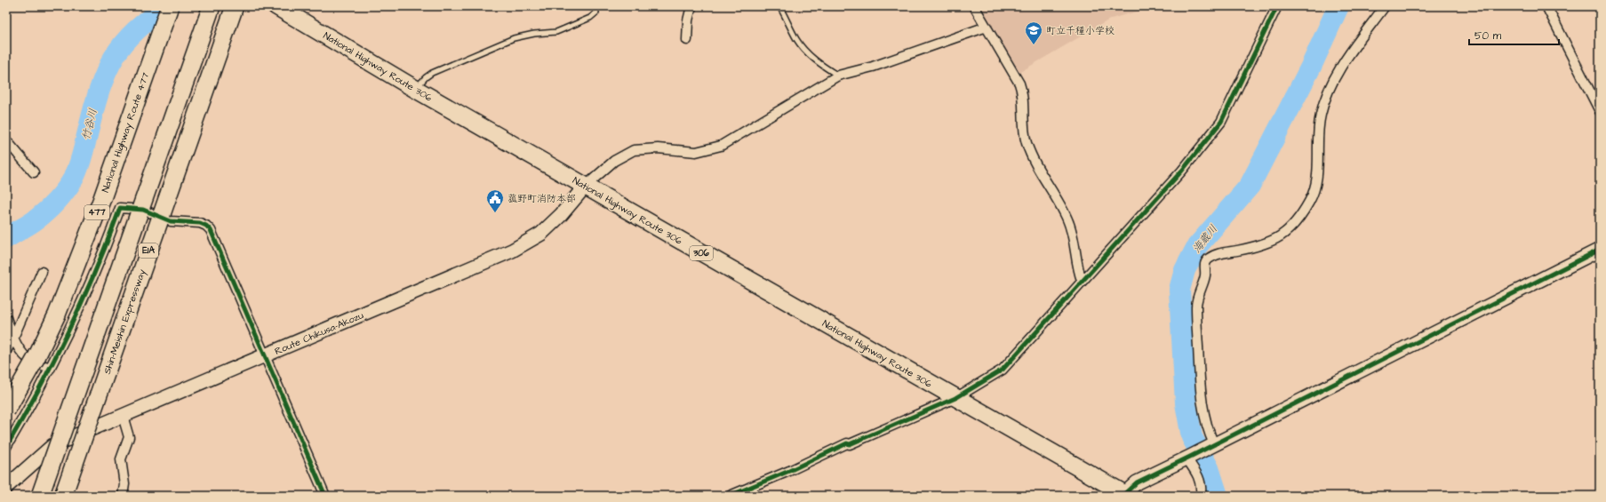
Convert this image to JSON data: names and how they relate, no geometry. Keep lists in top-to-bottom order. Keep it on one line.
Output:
{"streets":{"highway":["National Highway Route 306","National Highway Route 477","477","E1A","306","Shin-Meishin Expressway"],"main road":["Route Chikusa-Akozu"]},"crossings":[["National Highway Route 306","Route Chikusa-Akozu"]],"water":["竹谷川","海蔵川"],"places":{"school or university":["町立千種小学校"],"public building":["菰野町消防本部"]},"scale_bar":"50 m"}
